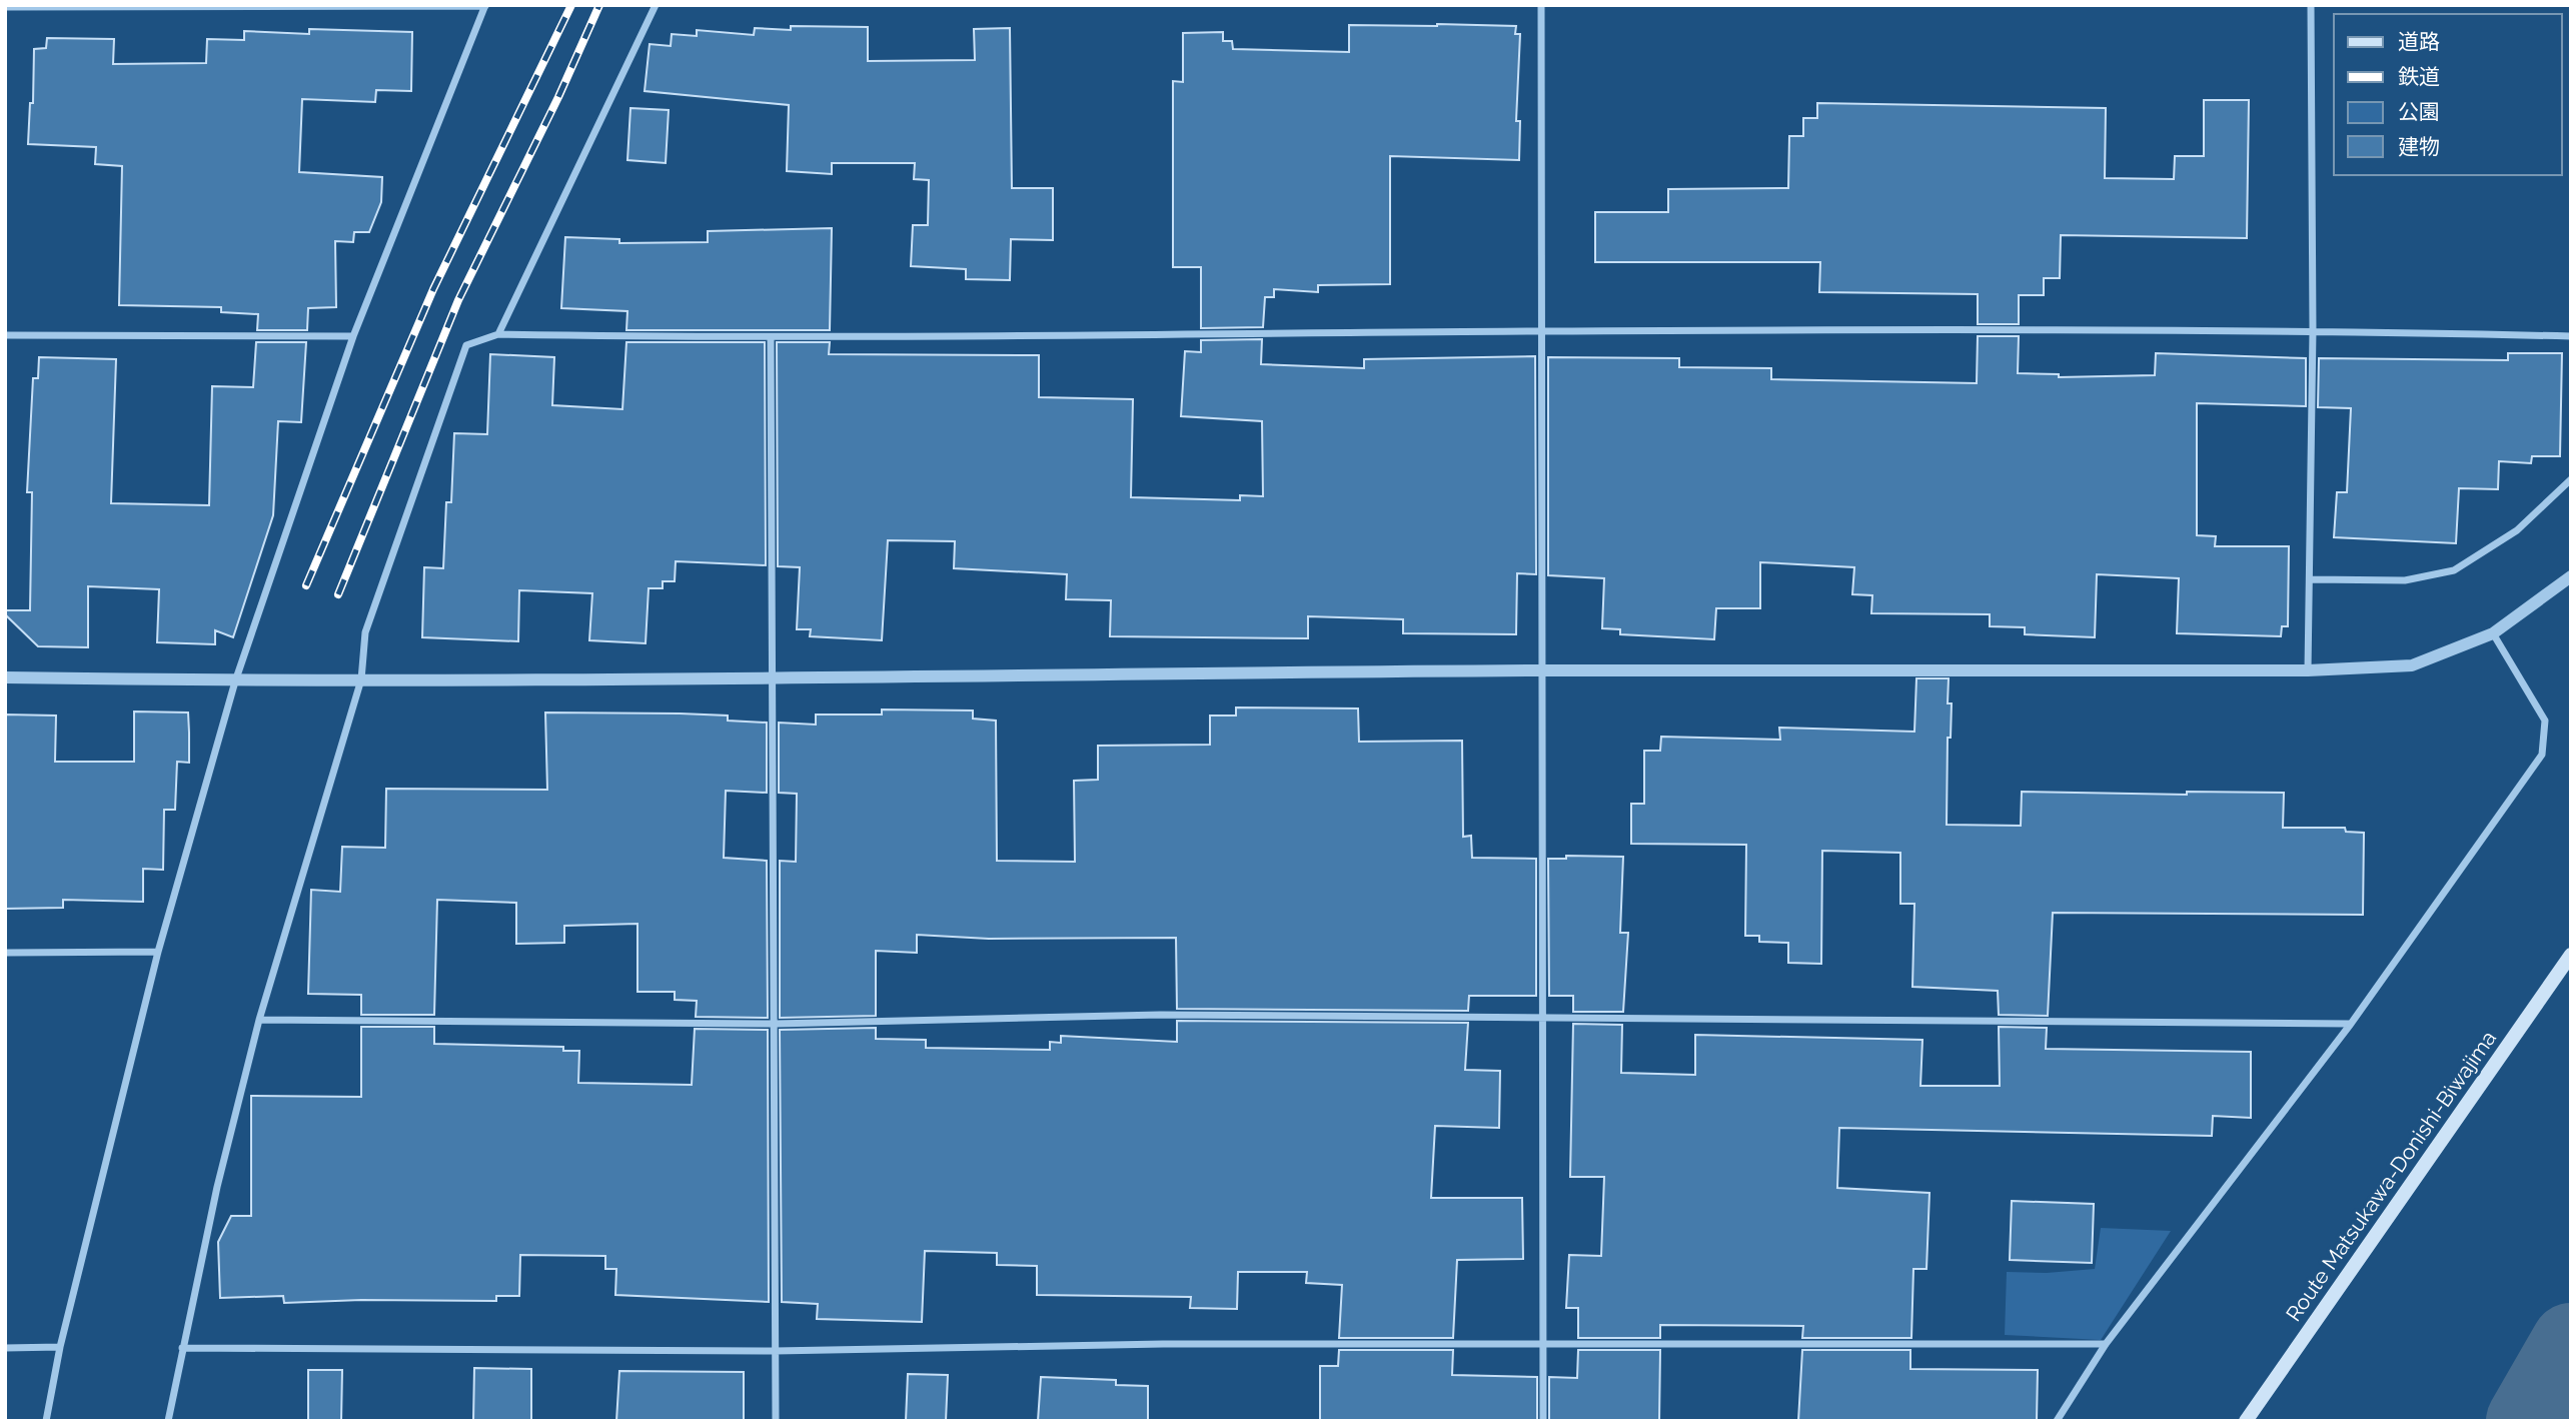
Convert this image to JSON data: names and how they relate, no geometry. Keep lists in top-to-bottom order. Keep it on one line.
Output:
{"streets":{"main road":["Route Matsukawa-Donishi-Biwajima"]},"legend":["道路","鉄道","公園","建物"]}
